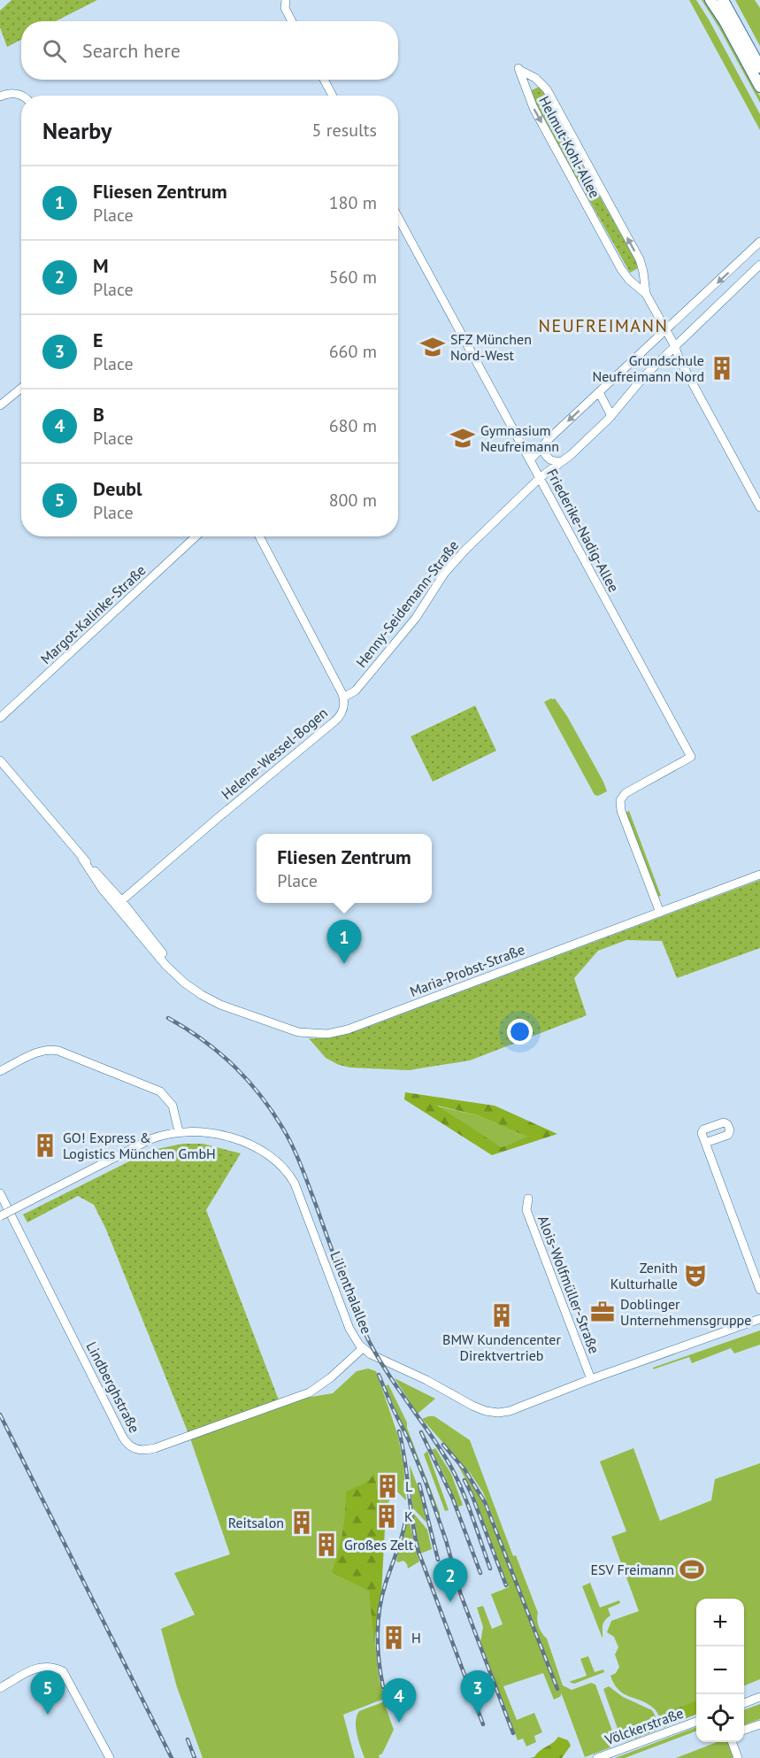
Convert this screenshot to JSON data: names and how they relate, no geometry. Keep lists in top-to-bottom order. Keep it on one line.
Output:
{"streets":{"street":["Helmut-Kohl-Allee","Friederike-Nadig-Allee","Henny-Seidemann-Straße","Margot-Kalinke-Straße","Helene-Wessel-Bogen","Maria-Probst-Straße","Alois-Wolfmüller-Straße","Lilienthalallee","Lindberghstraße","Völckerstraße"]},"crossings":[["Helmut-Kohl-Allee","Henny-Seidemann-Straße"],["Friederike-Nadig-Allee","Henny-Seidemann-Straße"],["Friederike-Nadig-Allee","Maria-Probst-Straße"],["Henny-Seidemann-Straße","Helene-Wessel-Bogen"],["Helene-Wessel-Bogen","Maria-Probst-Straße"],["Alois-Wolfmüller-Straße","Lilienthalallee"],["Lilienthalallee","Lindberghstraße"]],"districts":["NEUFREIMANN"],"places":{"school or university":["SFZ München Nord-West","Gymnasium Neufreimann"],"building":["Grundschule Neufreimann Nord","GO! Express & Logistics München GmbH","BMW Kundencenter Direktvertrieb","L","K","Reitsalon","Großes Zelt","H"],"theatre":["Zenith Kulturhalle"],"office":["Doblinger Unternehmensgruppe"],"sports":["ESV Freimann"]},"page":{"search":"Search here","heading":["Nearby","5 results"],"list":[{"mark":"1","name":"Fliesen Zentrum","note":"Place","value":"180 m"},{"mark":"2","name":"M","note":"Place","value":"560 m"},{"mark":"3","name":"E","note":"Place","value":"660 m"},{"mark":"4","name":"B","note":"Place","value":"680 m"},{"mark":"5","name":"Deubl","note":"Place","value":"800 m"}],"popup":["Fliesen Zentrum","Place"],"pins":["1","2","3","5","4"],"map_buttons":["+","−"]}}
